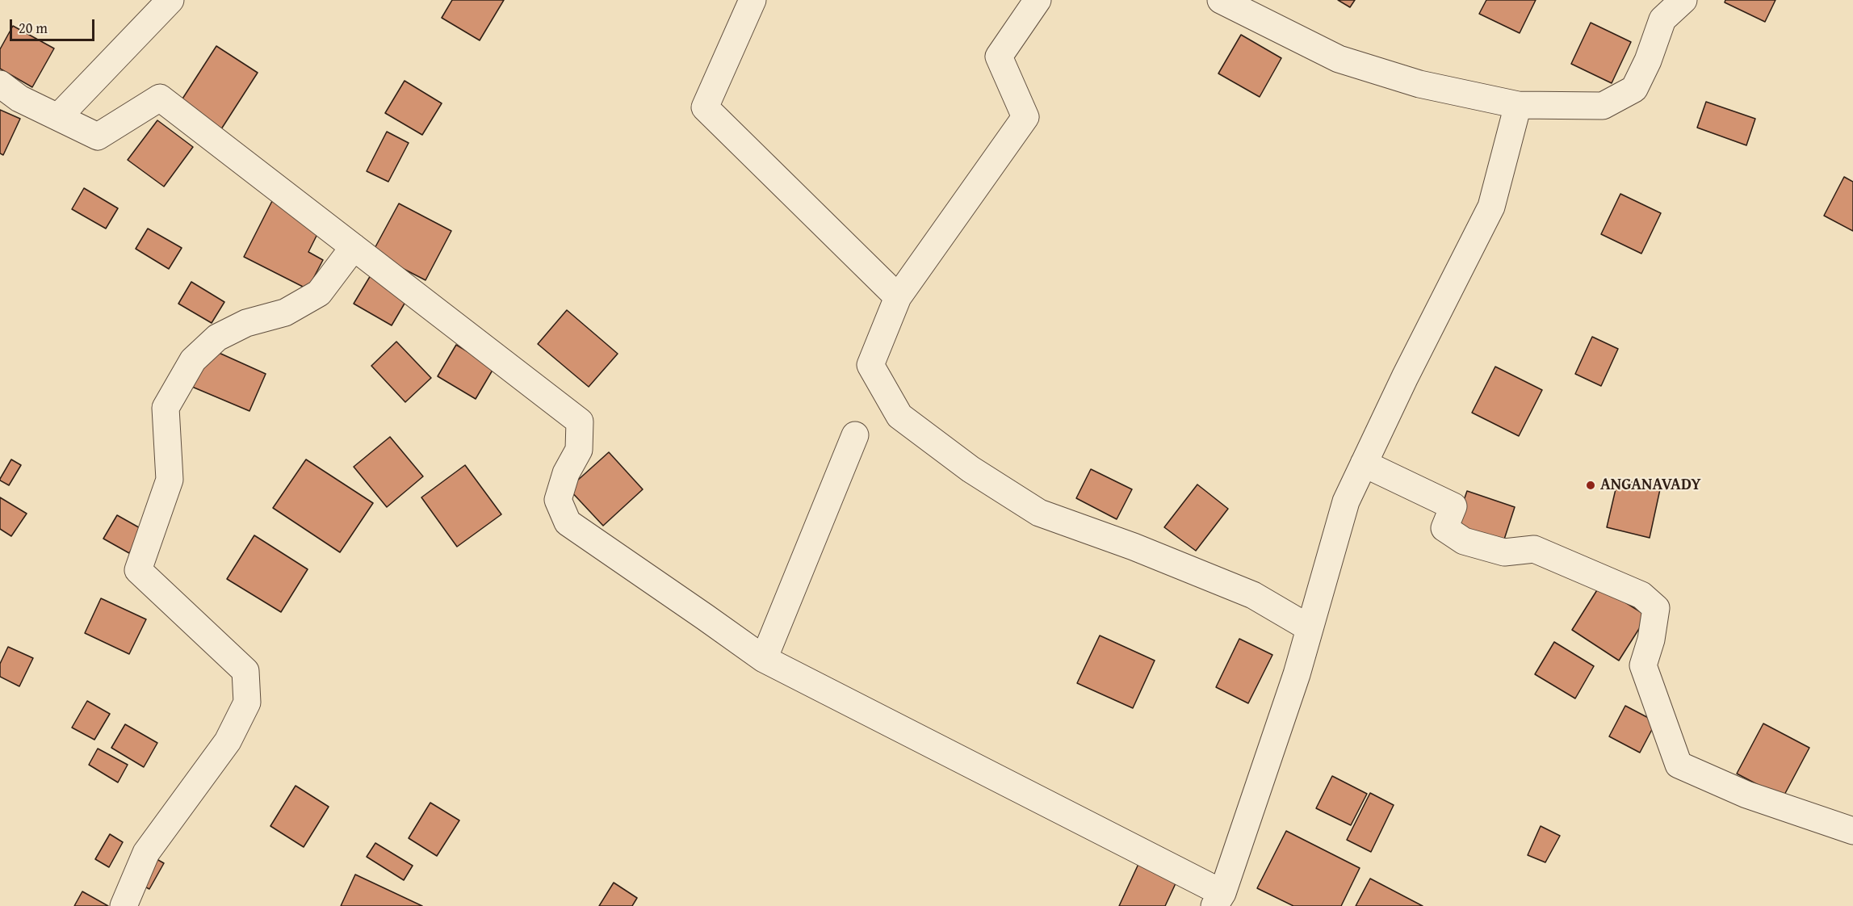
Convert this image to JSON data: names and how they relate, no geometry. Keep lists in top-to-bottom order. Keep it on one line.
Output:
{"places":["ANGANAVADY"],"scale_bar":"20 m"}
